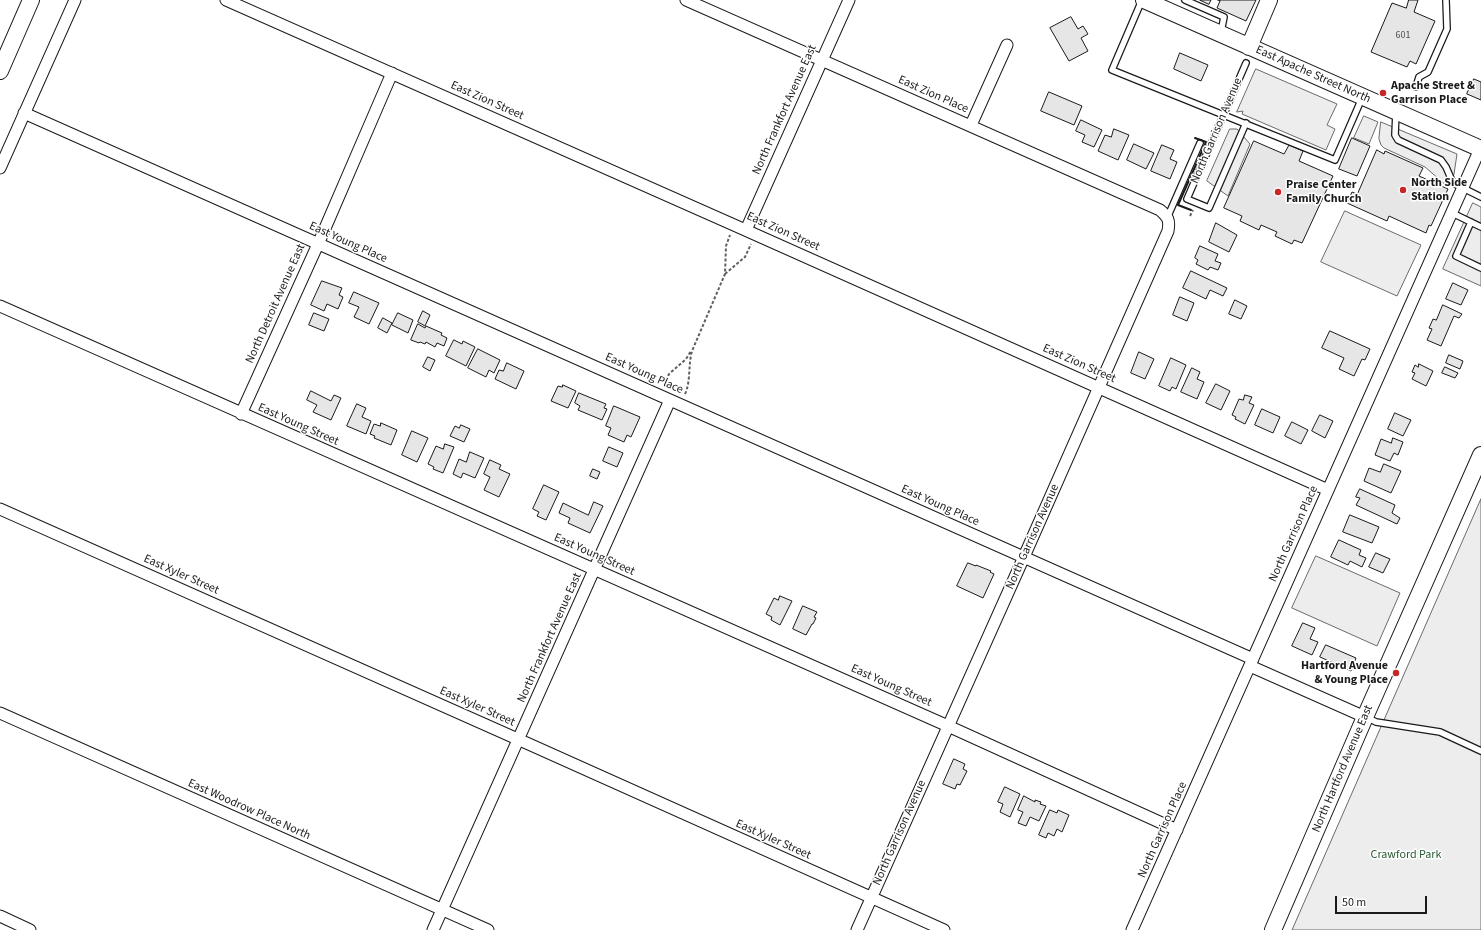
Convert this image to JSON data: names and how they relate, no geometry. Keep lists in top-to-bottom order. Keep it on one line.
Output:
{"streets":{"street":["East Apache Street North","East Zion Place","East Zion Street","North Frankfort Avenue East","North Garrison Avenue","East Young Place","North Detroit Avenue East","East Young Street","North Garrison Place","East Xyler Street","North Hartford Avenue East","East Woodrow Place North"]},"crossings":[["East Apache Street North","North Garrison Place"],["East Zion Place","North Frankfort Avenue East"],["East Zion Place","North Garrison Avenue"],["East Zion Street","North Frankfort Avenue East"],["East Zion Street","North Garrison Avenue"],["East Zion Street","North Detroit Avenue East"],["East Zion Street","North Garrison Place"],["North Frankfort Avenue East","East Young Place"],["North Frankfort Avenue East","East Young Street"],["North Frankfort Avenue East","East Xyler Street"],["North Frankfort Avenue East","East Woodrow Place North"],["North Garrison Avenue","East Young Place"],["North Garrison Avenue","East Young Street"],["North Garrison Avenue","East Xyler Street"],["East Young Place","North Detroit Avenue East"],["East Young Place","North Garrison Place"],["East Young Place","North Hartford Avenue East"],["North Detroit Avenue East","East Young Street"],["East Young Street","North Garrison Place"]],"parks":["Crawford Park"],"places":["Apache Street & Garrison Place","North Side Station","Praise Center Family Church","Hartford Avenue & Young Place"],"house_numbers":["601"],"scale_bar":"50 m"}
